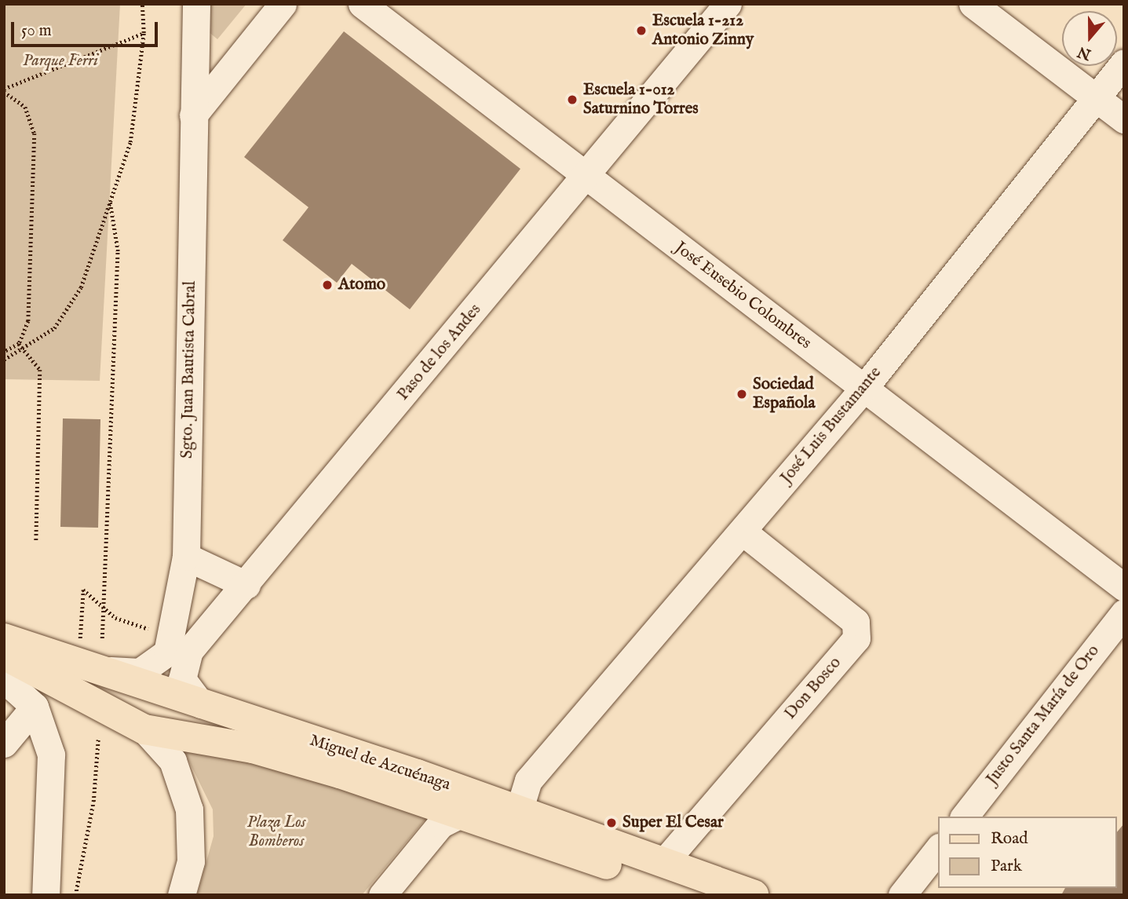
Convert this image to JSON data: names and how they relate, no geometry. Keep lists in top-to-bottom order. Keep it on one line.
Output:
{"streets":{"main road":["Miguel de Azcuénaga"],"street":["José Eusebio Colombres","Paso de los Andes","Sgto. Juan Bautista Cabral","José Luis Bustamante","Don Bosco","Justo Santa María de Oro"]},"crossings":[["José Eusebio Colombres","Paso de los Andes"],["José Eusebio Colombres","José Luis Bustamante"],["Paso de los Andes","Miguel de Azcuénaga"],["Sgto. Juan Bautista Cabral","Miguel de Azcuénaga"],["José Luis Bustamante","Don Bosco"],["José Luis Bustamante","Miguel de Azcuénaga"],["Don Bosco","Miguel de Azcuénaga"]],"parks":["Parque Ferri","Plaza Los Bomberos"],"places":["Escuela 1-212 Antonio Zinny","Escuela 1-012 Saturnino Torres","Atomo","Sociedad Española","Super El Cesar"],"legend":["Road","Park"],"scale_bar":"50 m","north":"bottom"}
